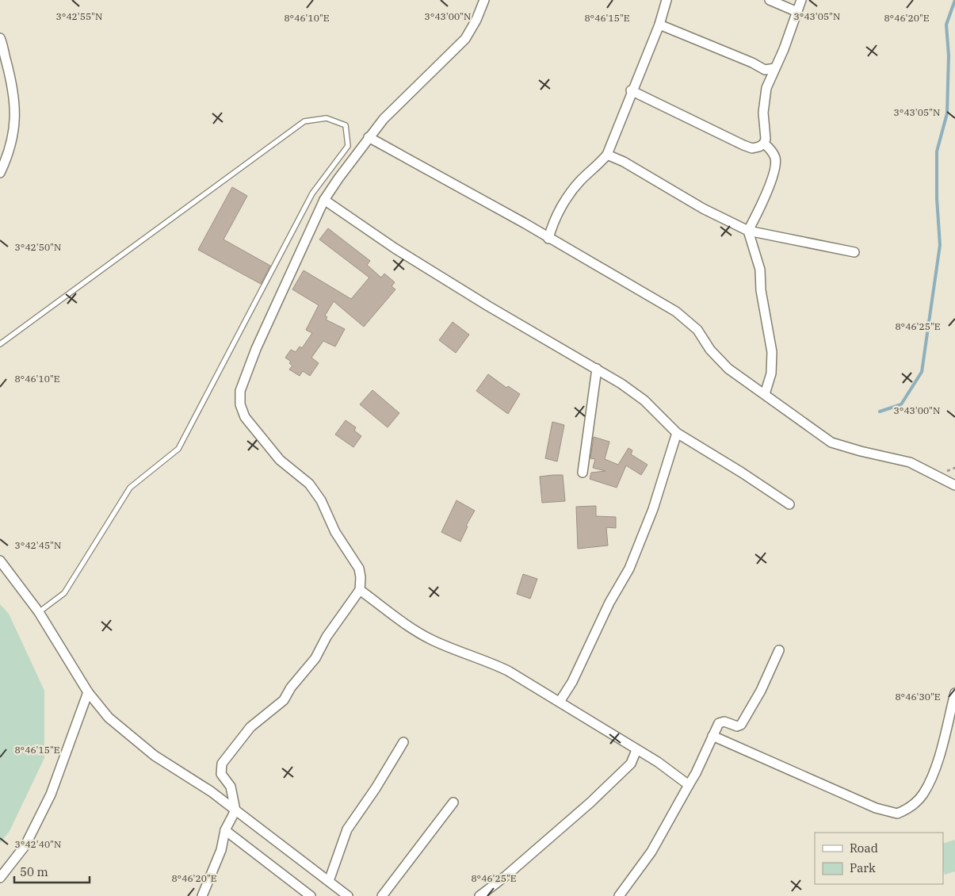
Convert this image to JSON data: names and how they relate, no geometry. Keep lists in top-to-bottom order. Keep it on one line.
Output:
{"legend":["Road","Park"],"scale_bar":"50 m","coordinates":["3°42'55\"N","3°43'00\"N","3°43'05\"N","8°46'10\"E","8°46'15\"E","8°46'20\"E","3°42'50\"N","8°46'25\"E","3°42'45\"N","8°46'30\"E","3°42'40\"N"]}
